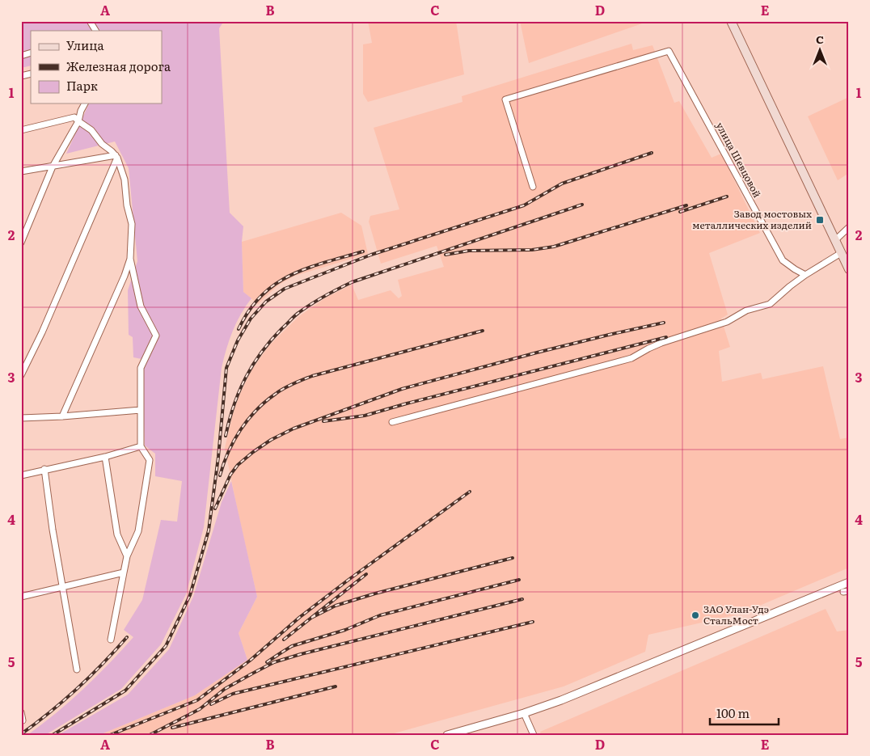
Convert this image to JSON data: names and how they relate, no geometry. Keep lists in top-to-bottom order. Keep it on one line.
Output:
{"streets":{"street":["улица Шевцовой"]},"places":{"transit":["Завод мостовых металлических изделий"],"other":["ЗАО Улан-Удэ СтальМост"]},"legend":["Улица","Железная дорога","Парк"],"scale_bar":"100 m","north":"top","grid":{"columns":["A","B","C","D","E"],"rows":["1","2","3","4","5"]}}
